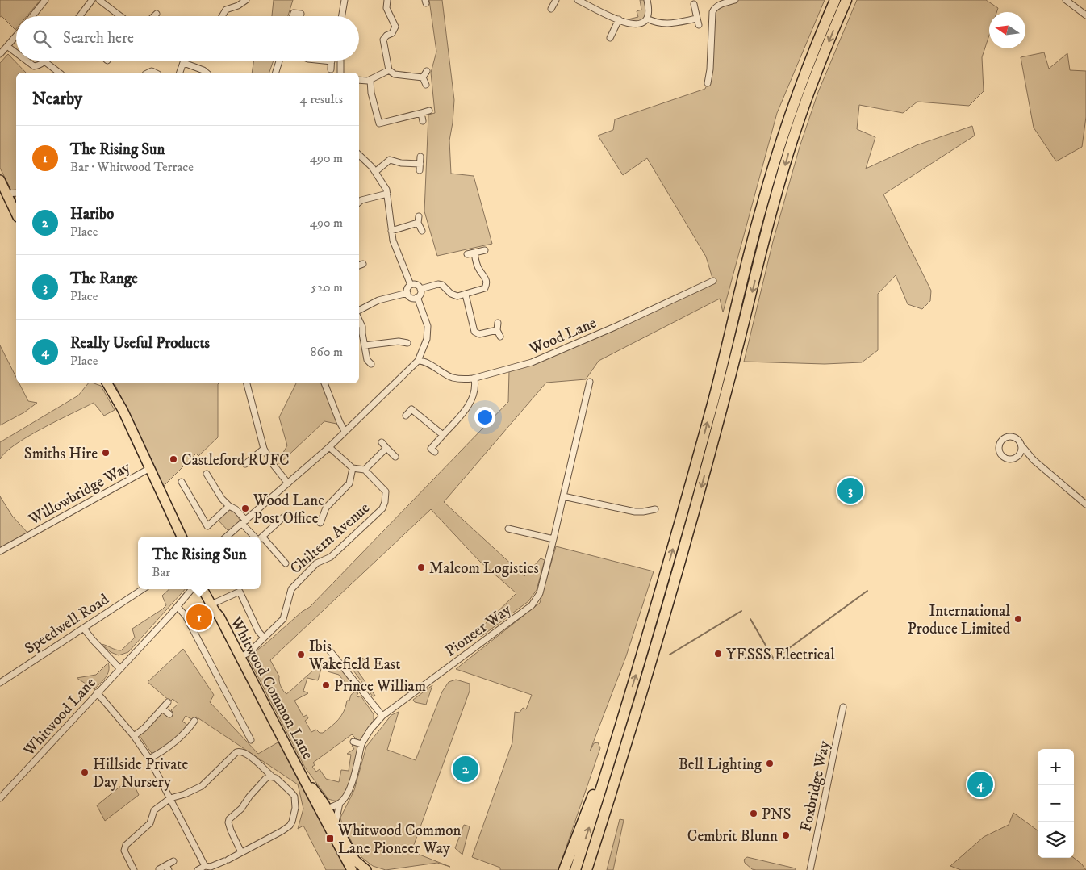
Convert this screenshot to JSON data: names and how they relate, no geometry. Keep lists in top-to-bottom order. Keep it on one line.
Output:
{"streets":{"main road":["Whitwood Common Lane"],"street":["Wood Lane","Willowbridge Way","Chiltern Avenue","Speedwell Road","Pioneer Way","Whitwood Lane","Foxbridge Way"]},"crossings":[["Chiltern Avenue","Whitwood Common Lane"],["Pioneer Way","Whitwood Common Lane"]],"places":{"other":["Smiths Hire","Castleford RUFC","Wood Lane Post Office","Malcom Logistics","International Produce Limited","YESSS Electrical","Ibis Wakefield East","Prince William","Bell Lighting","Hillside Private Day Nursery","PNS","Cembrit Blunn"],"transit":["Whitwood Common Lane Pioneer Way"]},"north":"left","page":{"search":"Search here","heading":["Nearby","4 results"],"list":[{"mark":"1","name":"The Rising Sun","note":"Bar · Whitwood Terrace","value":"490 m"},{"mark":"2","name":"Haribo","note":"Place","value":"490 m"},{"mark":"3","name":"The Range","note":"Place","value":"520 m"},{"mark":"4","name":"Really Useful Products","note":"Place","value":"860 m"}],"pins":["3","1","2","4"],"popup":["The Rising Sun","Bar"],"map_buttons":["+","−"]}}
